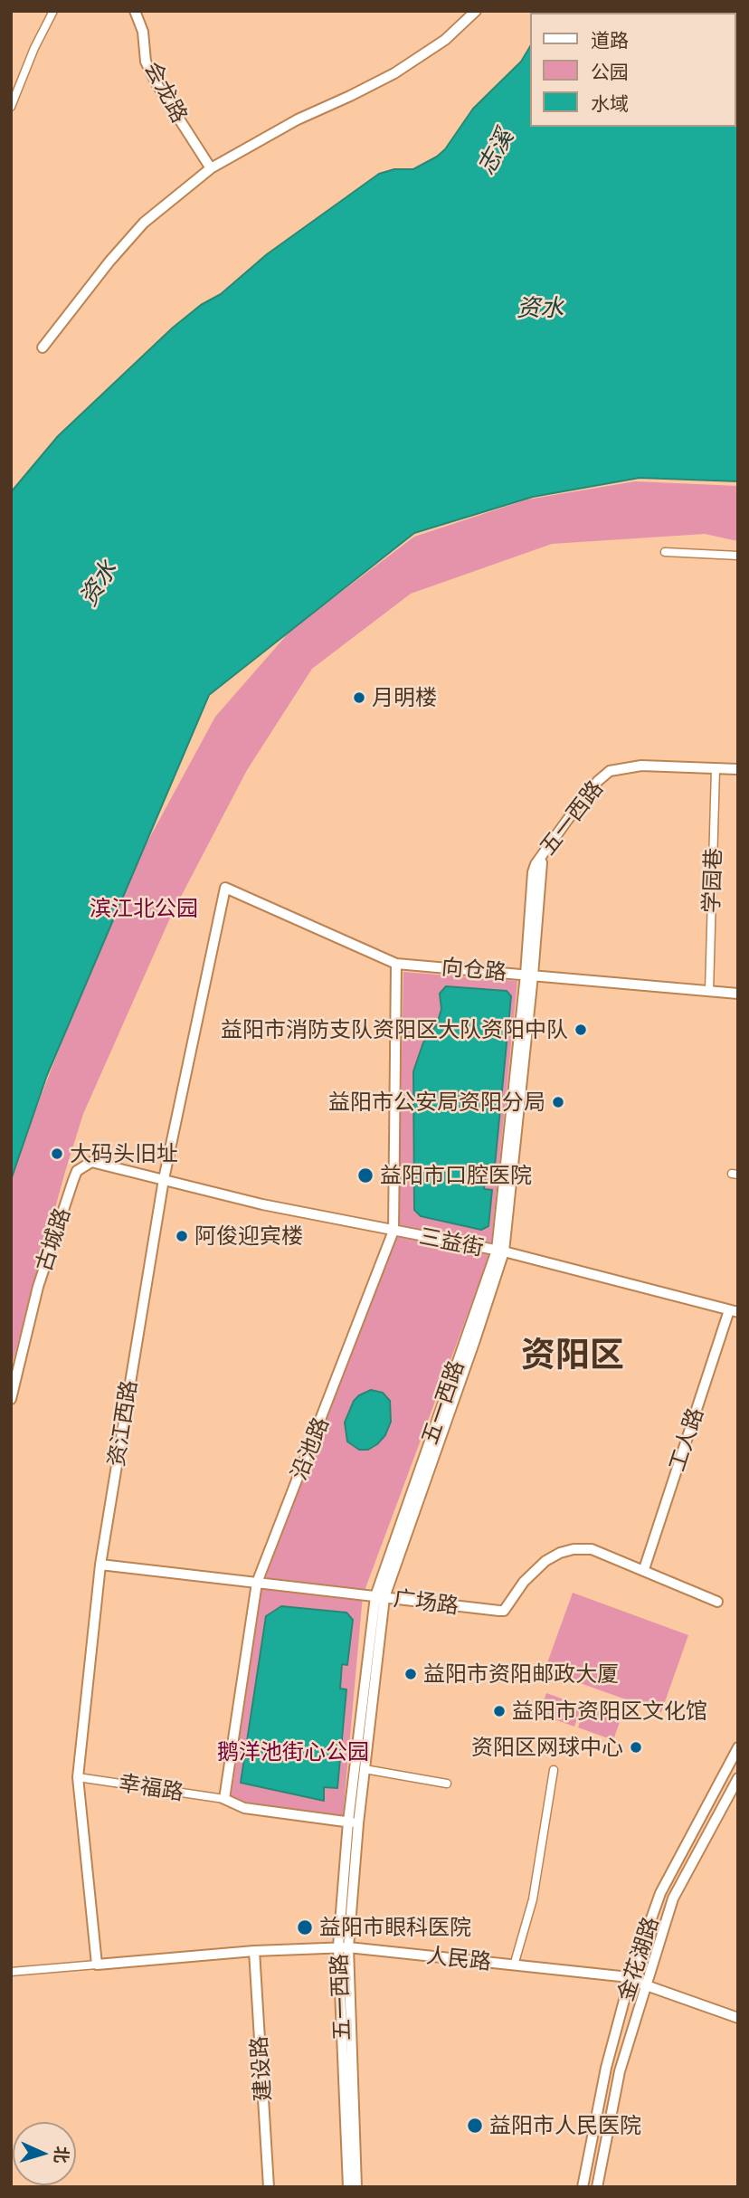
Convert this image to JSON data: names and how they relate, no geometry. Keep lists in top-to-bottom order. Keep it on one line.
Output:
{"streets":{"street":["会龙路","五一西路","学园巷","向仓路","古城路","三益街","资江西路","工人路","沿池路","广场路","幸福路","人民路","金花湖路","建设路"]},"crossings":[["五一西路","学园巷"],["五一西路","向仓路"],["五一西路","三益街"],["五一西路","广场路"],["五一西路","人民路"],["学园巷","向仓路"],["向仓路","资江西路"],["向仓路","沿池路"],["古城路","三益街"],["古城路","资江西路"],["三益街","资江西路"],["三益街","工人路"],["三益街","沿池路"],["资江西路","广场路"],["资江西路","幸福路"],["资江西路","人民路"],["工人路","广场路"],["沿池路","广场路"],["沿池路","幸福路"],["人民路","金花湖路"],["人民路","建设路"]],"districts":["资阳区"],"water":["志溪","资水"],"parks":["滨江北公园","鹅洋池街心公园"],"places":["月明楼","益阳市消防支队资阳区大队资阳中队","益阳市公安局资阳分局","大码头旧址","益阳市口腔医院","阿俊迎宾楼","益阳市资阳邮政大厦","益阳市资阳区文化馆","资阳区网球中心","益阳市眼科医院","益阳市人民医院"],"legend":["道路","公园","水域"],"north":"right"}
